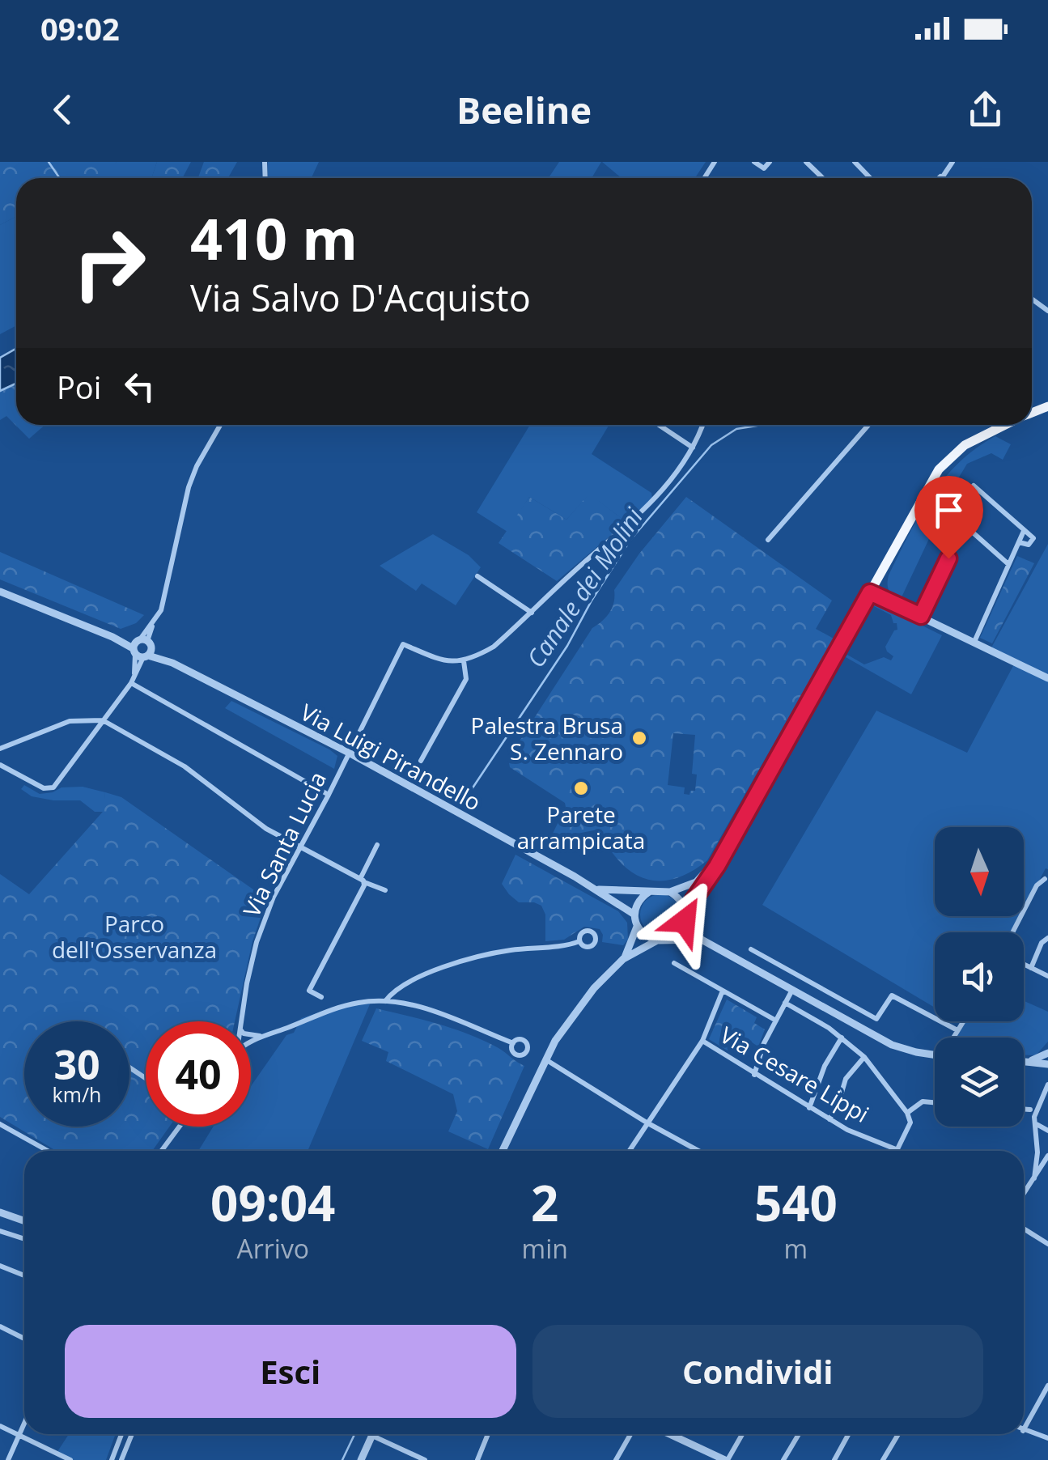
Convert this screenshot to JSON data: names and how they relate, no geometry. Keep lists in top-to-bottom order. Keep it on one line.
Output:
{"streets":{"street":["Via Luigi Pirandello","Via Santa Lucia","Via Cesare Lippi"]},"crossings":[["Via Luigi Pirandello","Via Santa Lucia"]],"water":["Canale dei Molini"],"parks":["Parco dell'Osservanza"],"places":["Palestra Brusa S. Zennaro","Parete arrampicata"],"north":"bottom","page":{"status":"09:02","header":"Beeline","turn":["410 m","Via Salvo D'Acquisto"],"then":"Poi","speed":"30 km/h","limit":"40","eta":["09:04","Arrivo","2","min","540","m"],"buttons":["Esci","Condividi"]}}
